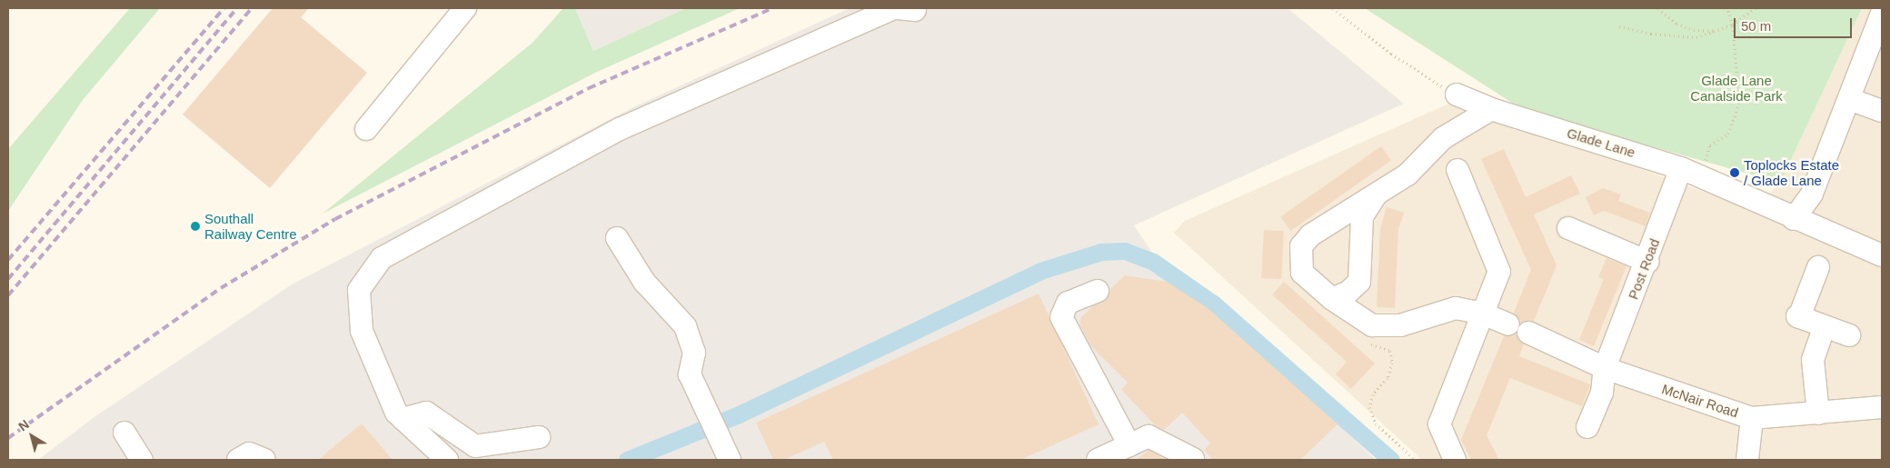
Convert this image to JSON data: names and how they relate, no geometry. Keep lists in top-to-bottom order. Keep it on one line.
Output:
{"streets":{"street":["Glade Lane","Post Road","McNair Road"]},"crossings":[["Glade Lane","Post Road"],["Post Road","McNair Road"]],"parks":["Glade Lane Canalside Park"],"places":["Toplocks Estate / Glade Lane","Southall Railway Centre"],"scale_bar":"50 m","north":"top left"}
